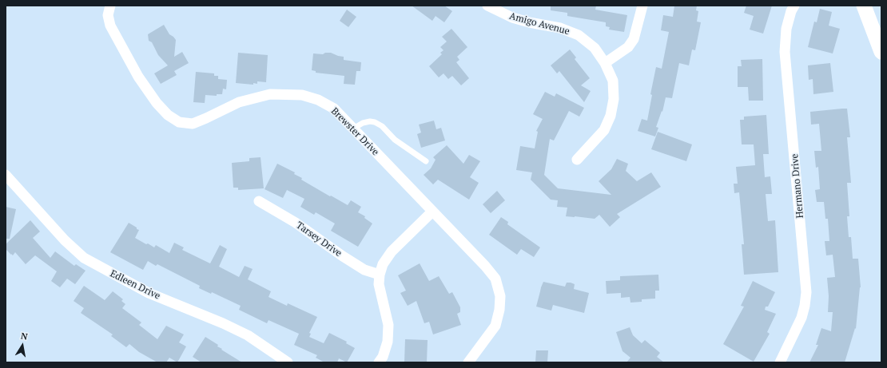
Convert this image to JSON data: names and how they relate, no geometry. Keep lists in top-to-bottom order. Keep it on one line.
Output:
{"streets":{"street":["Amigo Avenue","Brewster Drive","Hermano Drive","Tarsey Drive","Edleen Drive"]},"north":"top"}
